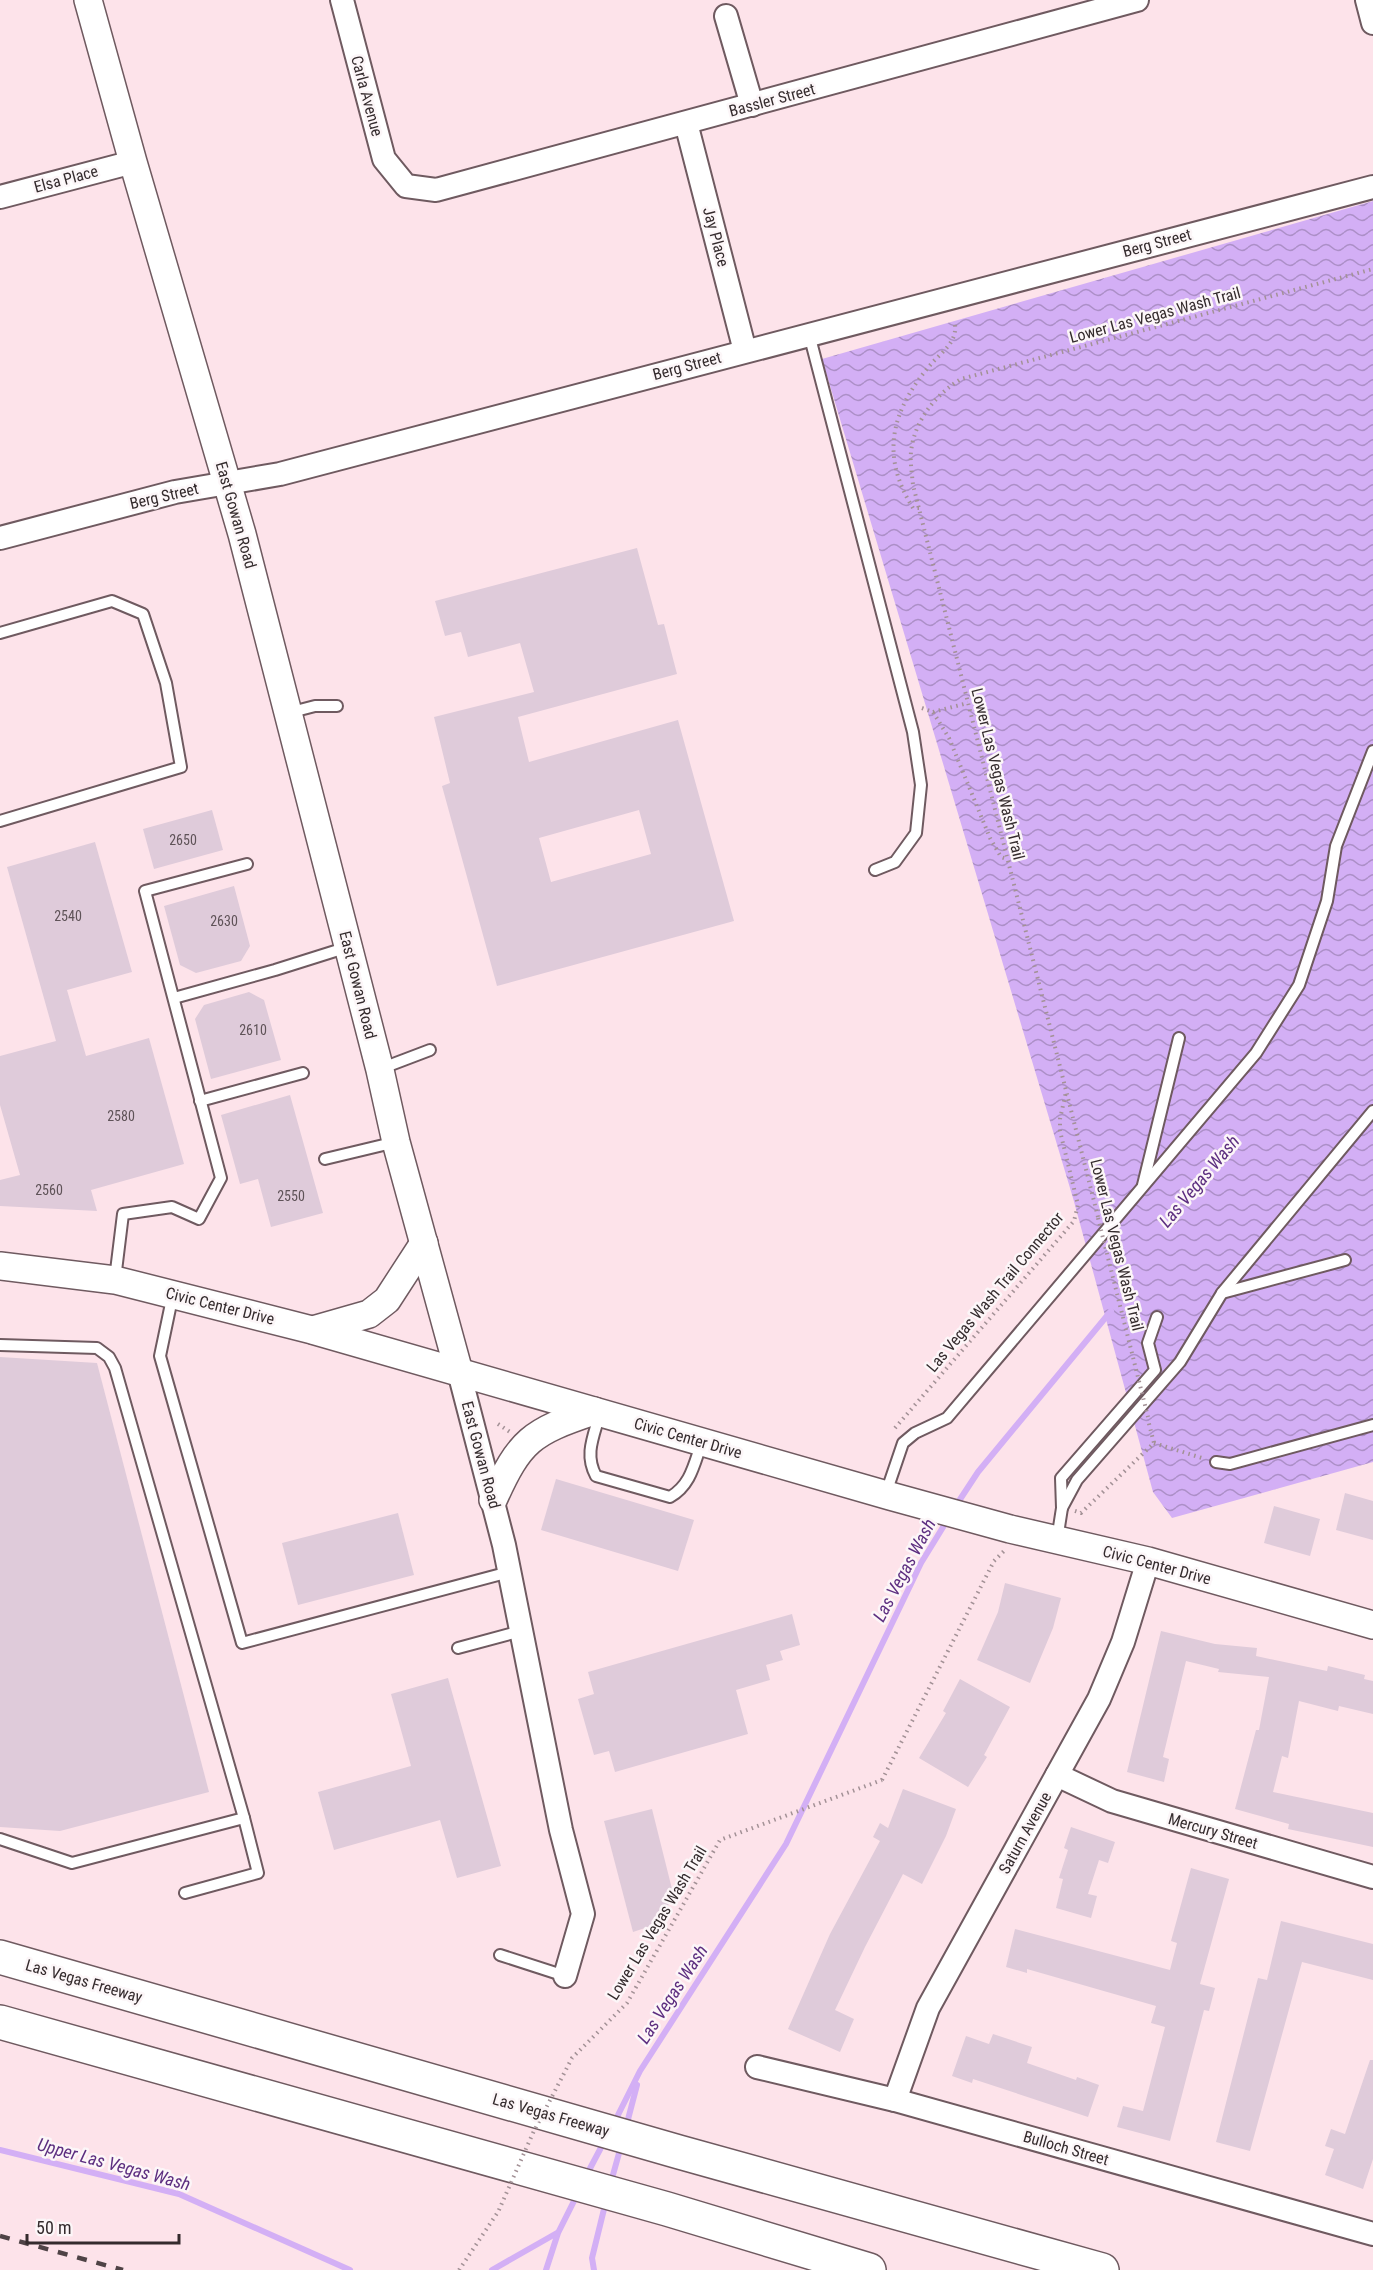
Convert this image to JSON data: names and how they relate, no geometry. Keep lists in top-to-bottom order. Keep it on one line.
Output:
{"streets":{"highway":["Las Vegas Freeway"],"street":["Carla Avenue","Bassler Street","Elsa Place","Jay Place","Berg Street","East Gowan Road","Civic Center Drive","Mercury Street","Saturn Avenue","Bulloch Street"],"path":["Lower Las Vegas Wash Trail","Las Vegas Wash Trail Connector"]},"crossings":[["Carla Avenue","Bassler Street"],["Bassler Street","Jay Place"],["Elsa Place","East Gowan Road"],["Jay Place","Berg Street"],["Berg Street","East Gowan Road"],["Lower Las Vegas Wash Trail","Las Vegas Wash Trail Connector"],["Lower Las Vegas Wash Trail","Civic Center Drive"],["East Gowan Road","Civic Center Drive"],["Civic Center Drive","Saturn Avenue"],["Mercury Street","Saturn Avenue"],["Saturn Avenue","Bulloch Street"]],"water":["Las Vegas Wash","Upper Las Vegas Wash"],"house_numbers":["2650","2540","2630","2610","2580","2560","2550"],"scale_bar":"50 m"}
